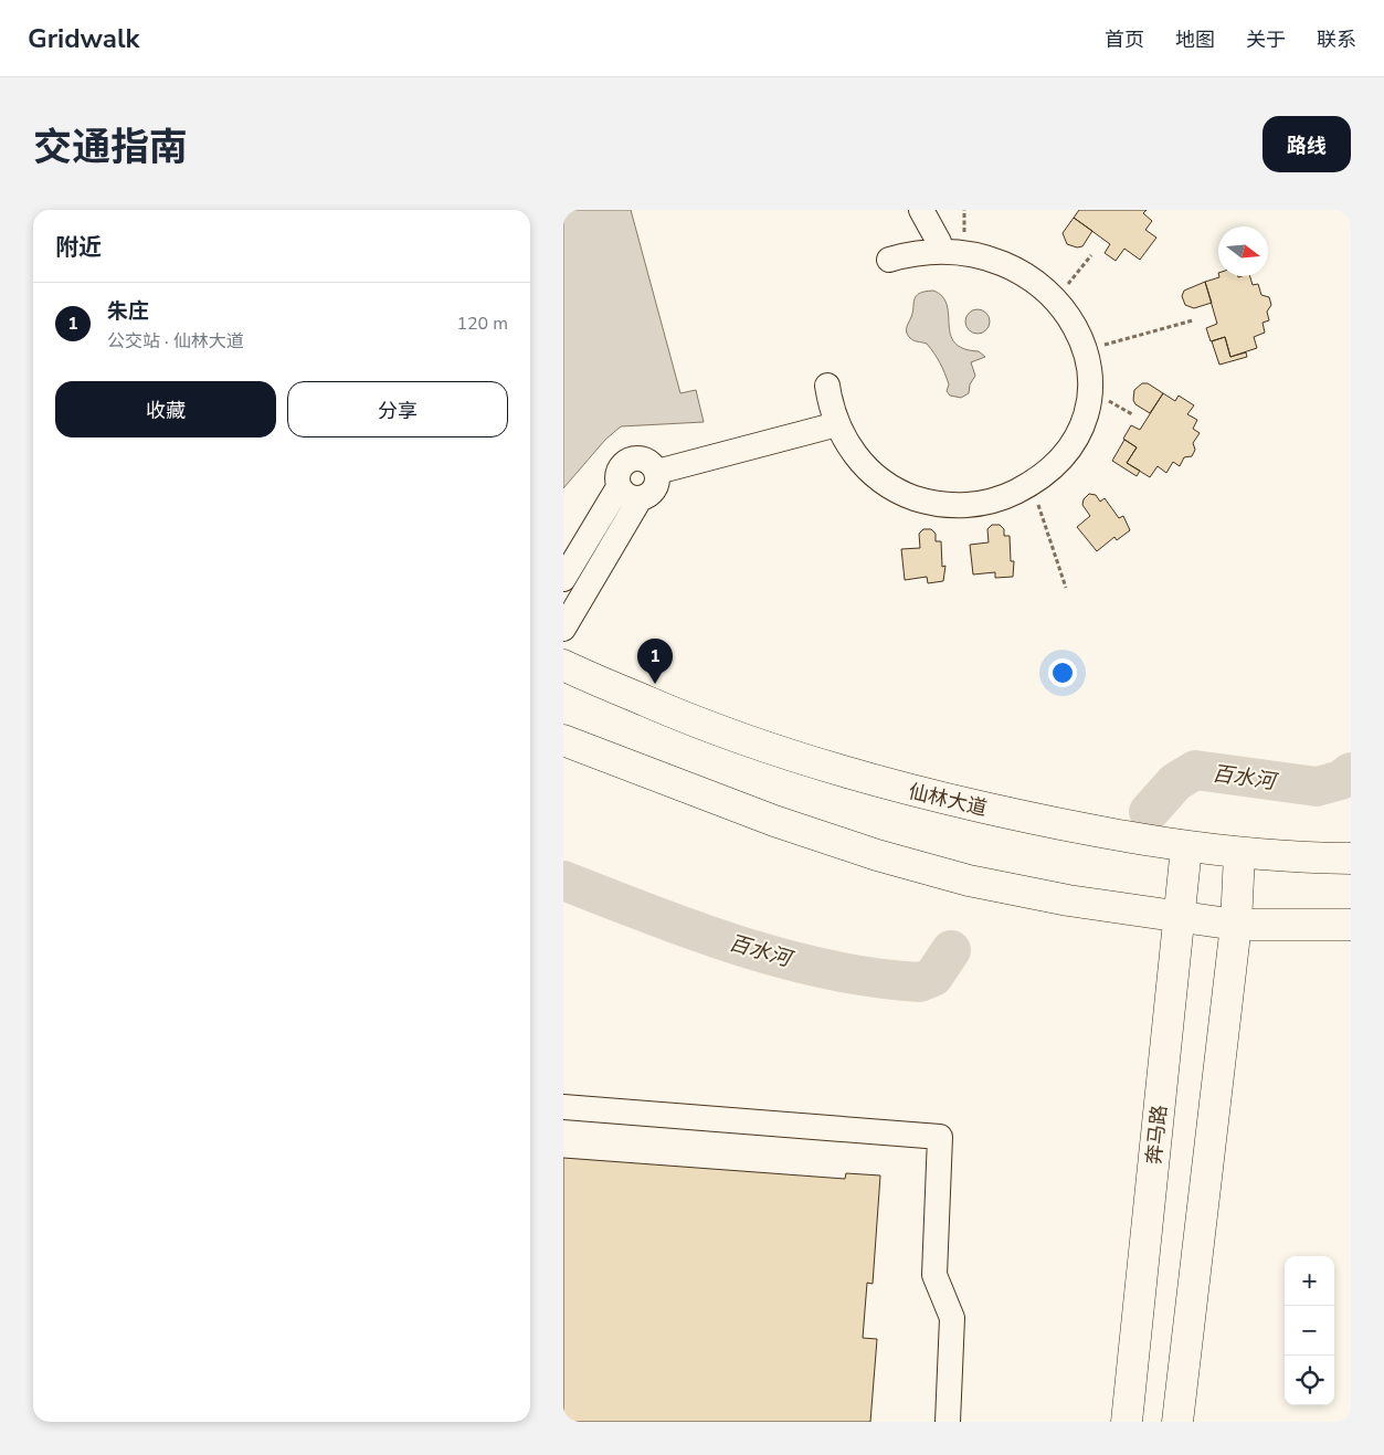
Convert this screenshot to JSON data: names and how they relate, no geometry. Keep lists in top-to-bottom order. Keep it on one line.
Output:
{"streets":{"main road":["仙林大道","奔马路"]},"crossings":[["仙林大道","奔马路"]],"water":["百水河"],"north":"right","page":{"header":"Gridwalk","nav":["首页","地图","关于","联系"],"title":"交通指南","buttons":["路线",["收藏","分享"]],"heading":"附近","list":[{"mark":"1","name":"朱庄","note":"公交站 · 仙林大道","value":"120 m"}],"pins":"1","map_buttons":["+","−"]}}
